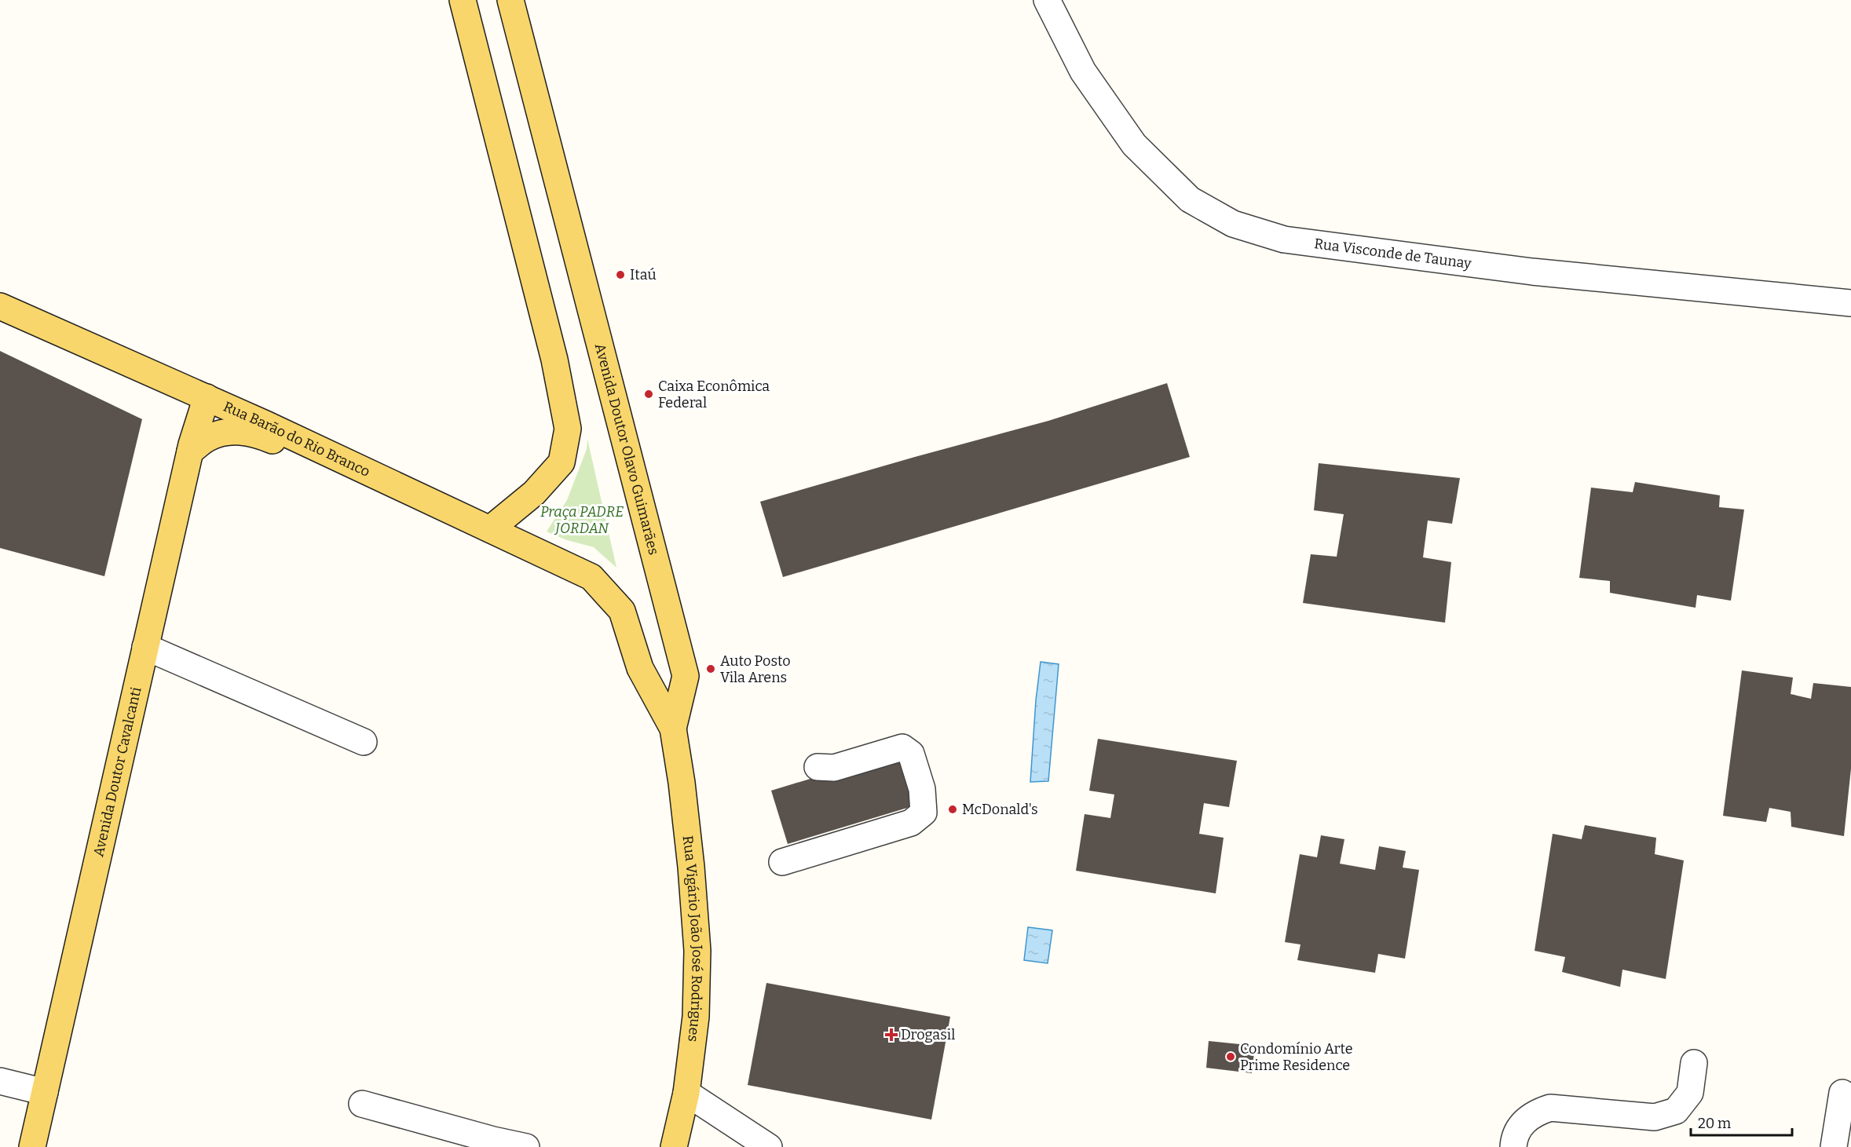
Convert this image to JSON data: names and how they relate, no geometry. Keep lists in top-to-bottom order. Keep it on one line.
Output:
{"streets":{"main road":["Rua Barão do Rio Branco","Avenida Doutor Olavo Guimarães","Avenida Doutor Cavalcanti","Rua Vigário João José Rodrigues"],"street":["Rua Visconde de Taunay"]},"crossings":[["Rua Barão do Rio Branco","Avenida Doutor Olavo Guimarães"],["Rua Barão do Rio Branco","Avenida Doutor Cavalcanti"],["Rua Barão do Rio Branco","Rua Vigário João José Rodrigues"],["Avenida Doutor Olavo Guimarães","Rua Vigário João José Rodrigues"]],"parks":["Praça PADRE JORDAN"],"places":{"other":["Itaú","Caixa Econômica Federal","Auto Posto Vila Arens","McDonald's","Condomínio Arte Prime Residence"],"health":["Drogasil"]},"scale_bar":"20 m"}
